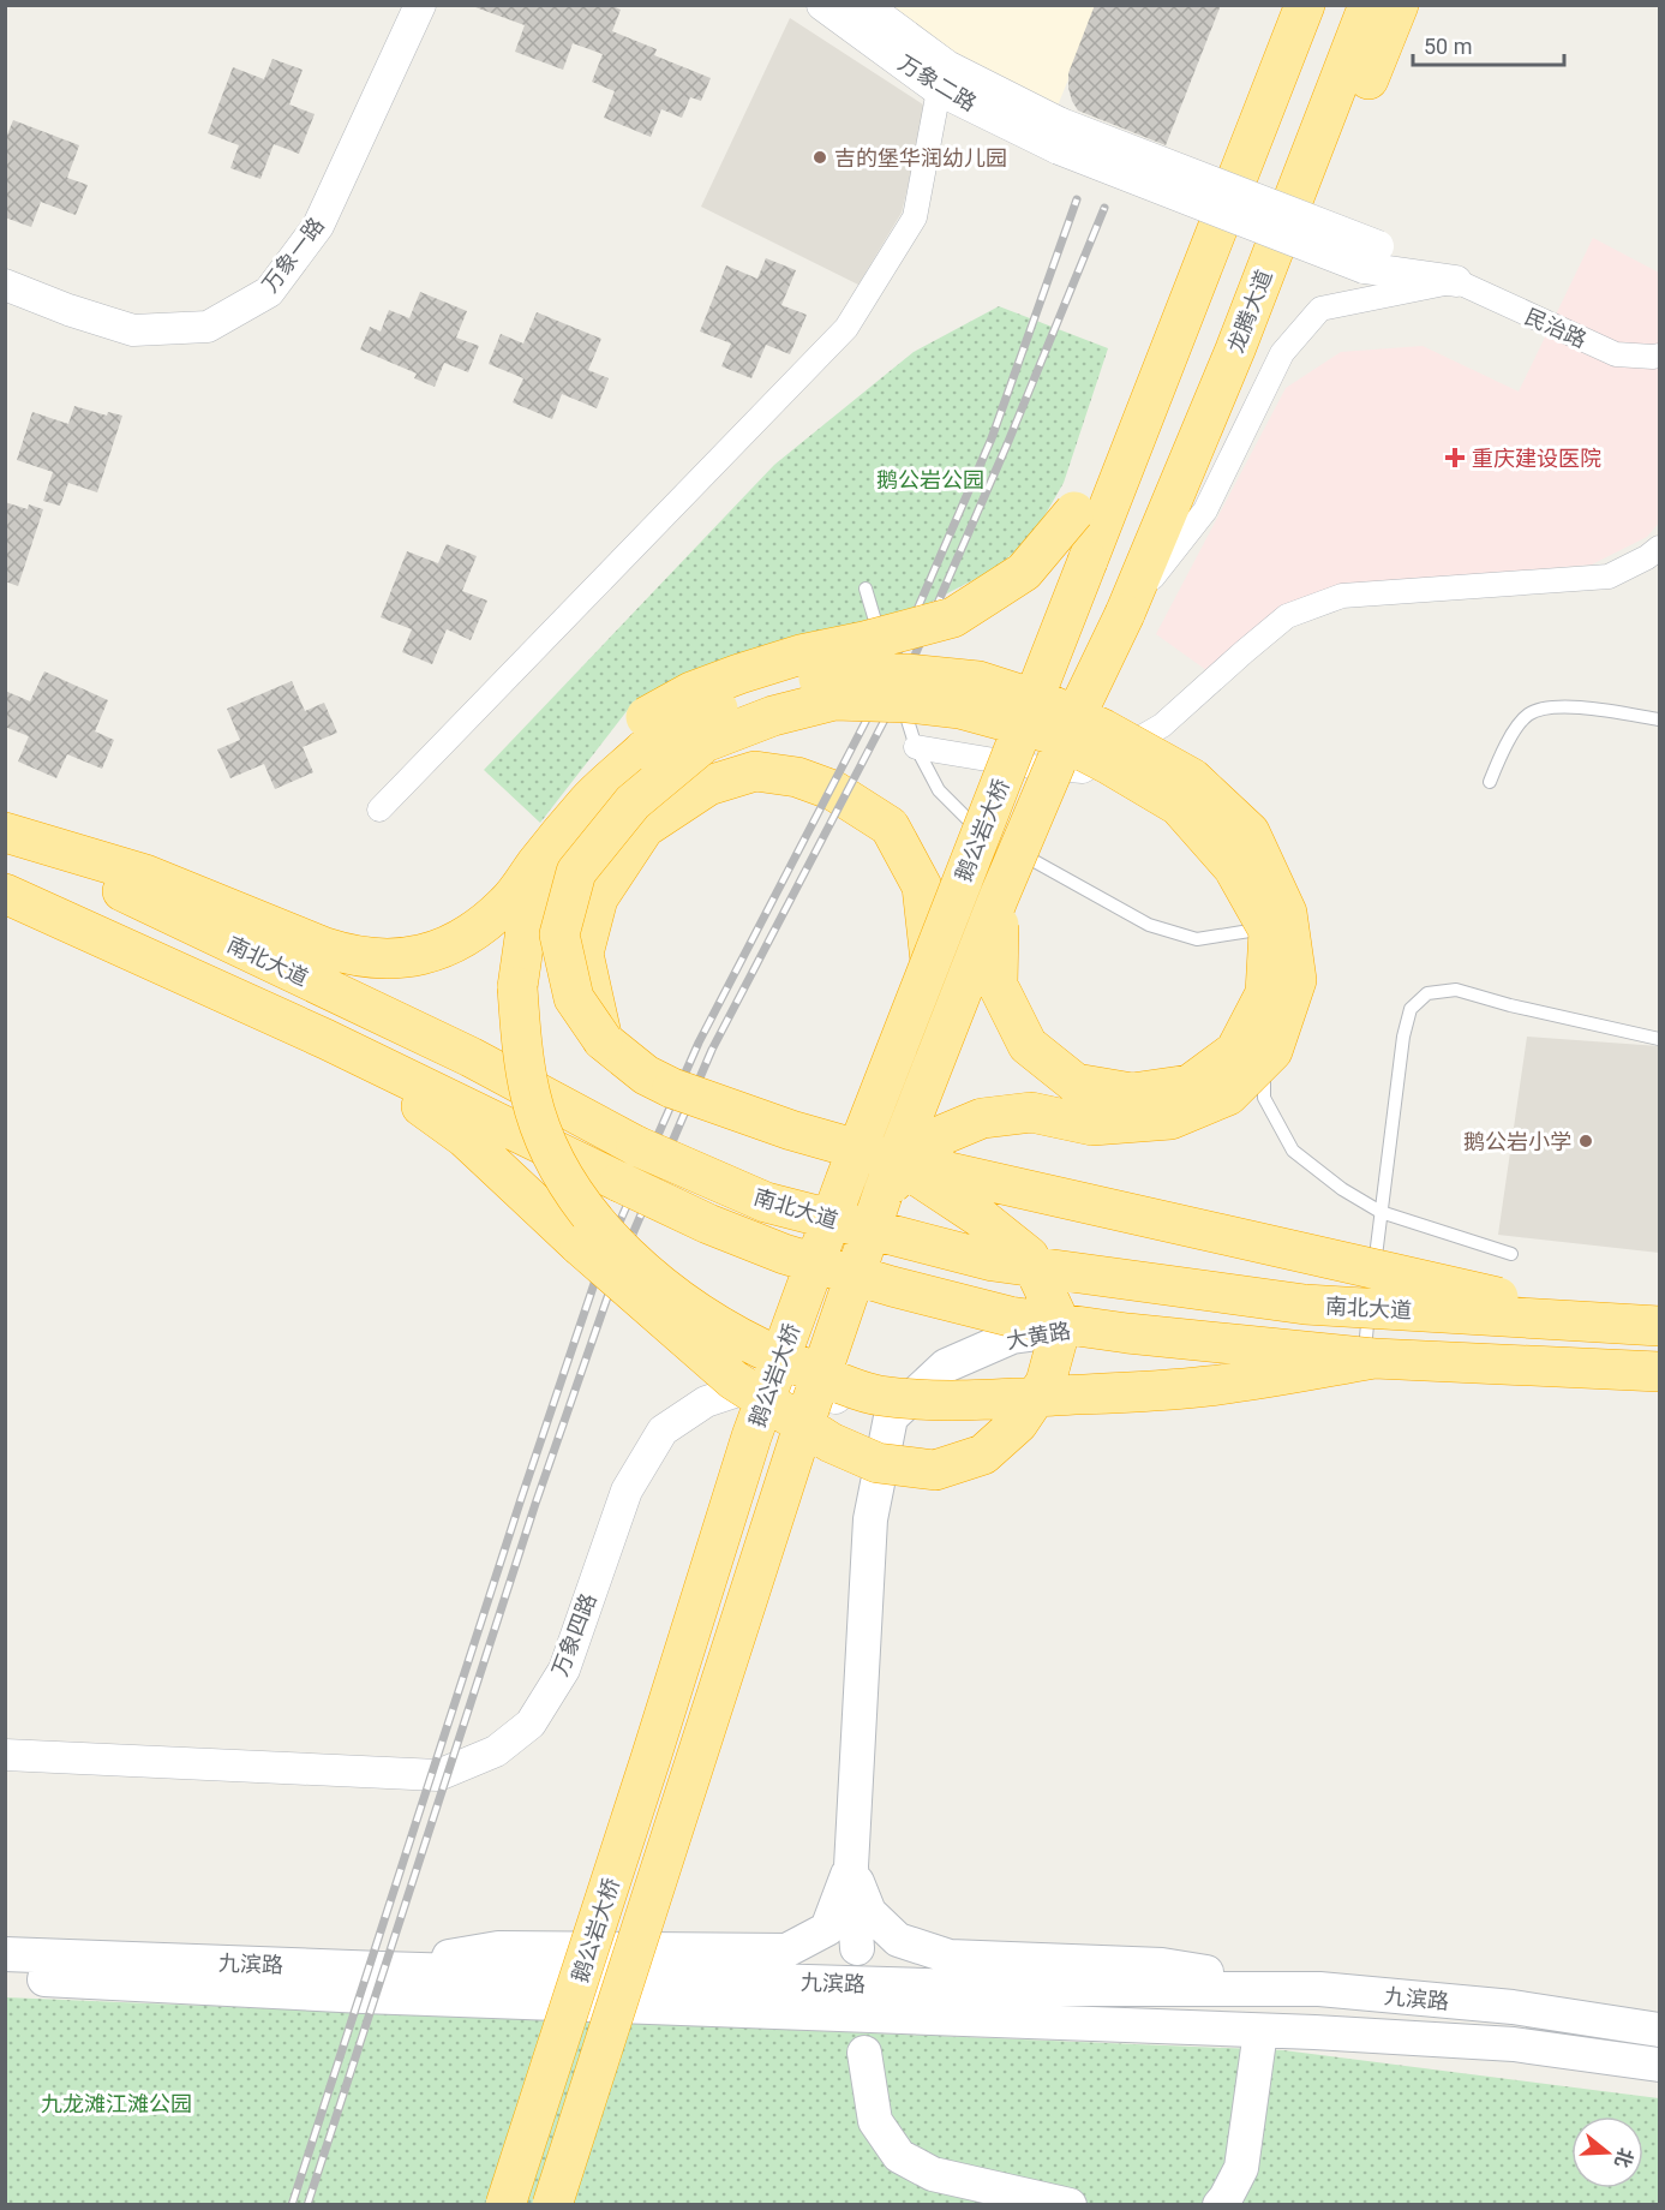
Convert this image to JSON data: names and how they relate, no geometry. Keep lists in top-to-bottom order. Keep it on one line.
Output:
{"streets":{"highway":["龙腾大道","鹅公岩大桥","南北大道"],"main road":["大黄路","九滨路"],"street":["万象二路","万象一路","民治路","万象四路"]},"crossings":[["龙腾大道","鹅公岩大桥"],["南北大道","大黄路"],["大黄路","万象四路"]],"parks":["鹅公岩公园","九龙滩江滩公园"],"places":{"other":["吉的堡华润幼儿园","鹅公岩小学"],"health":["重庆建设医院"]},"scale_bar":"50 m","north":"right"}
